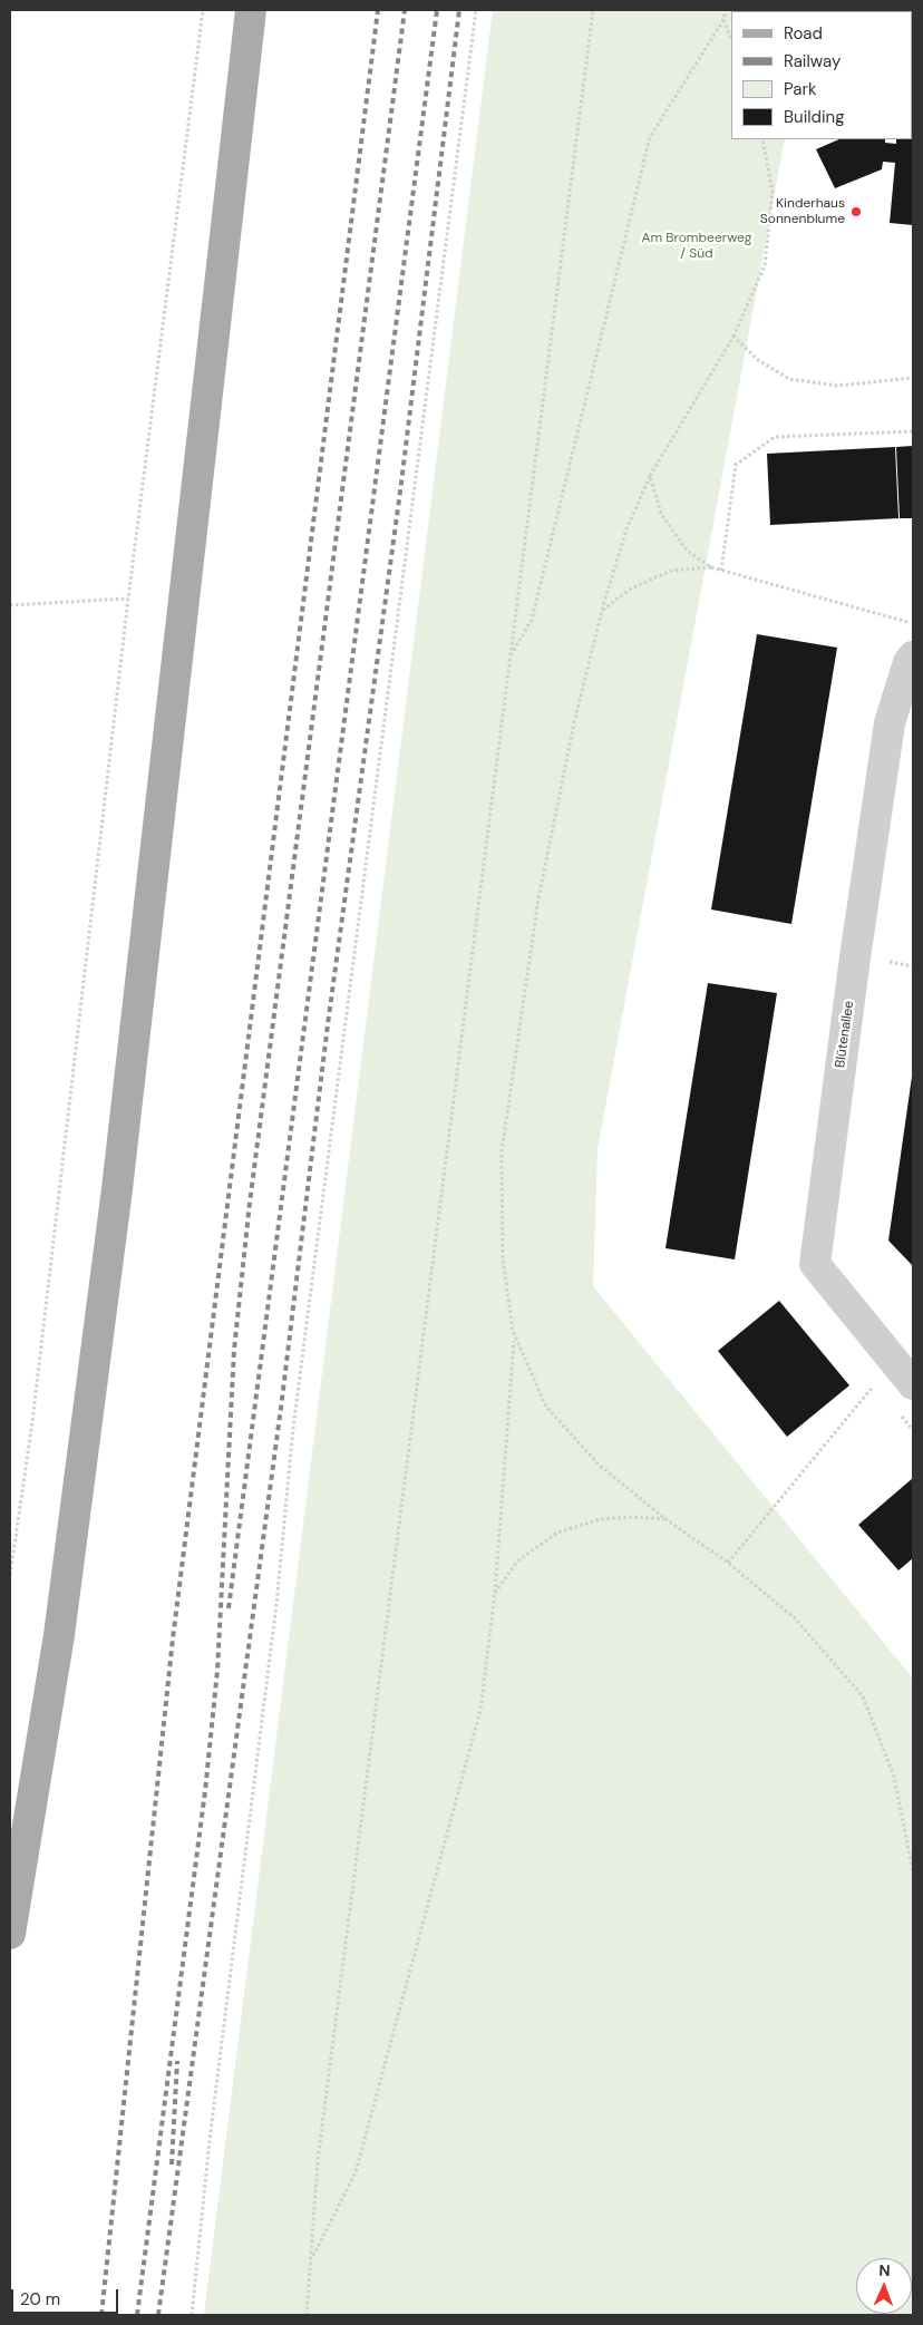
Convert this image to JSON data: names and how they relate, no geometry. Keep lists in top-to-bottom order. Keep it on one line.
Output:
{"streets":{"street":["Blütenallee"]},"parks":["Am Brombeerweg / Süd"],"places":["Kinderhaus Sonnenblume"],"legend":["Road","Railway","Park","Building"],"scale_bar":"20 m","north":"top"}
